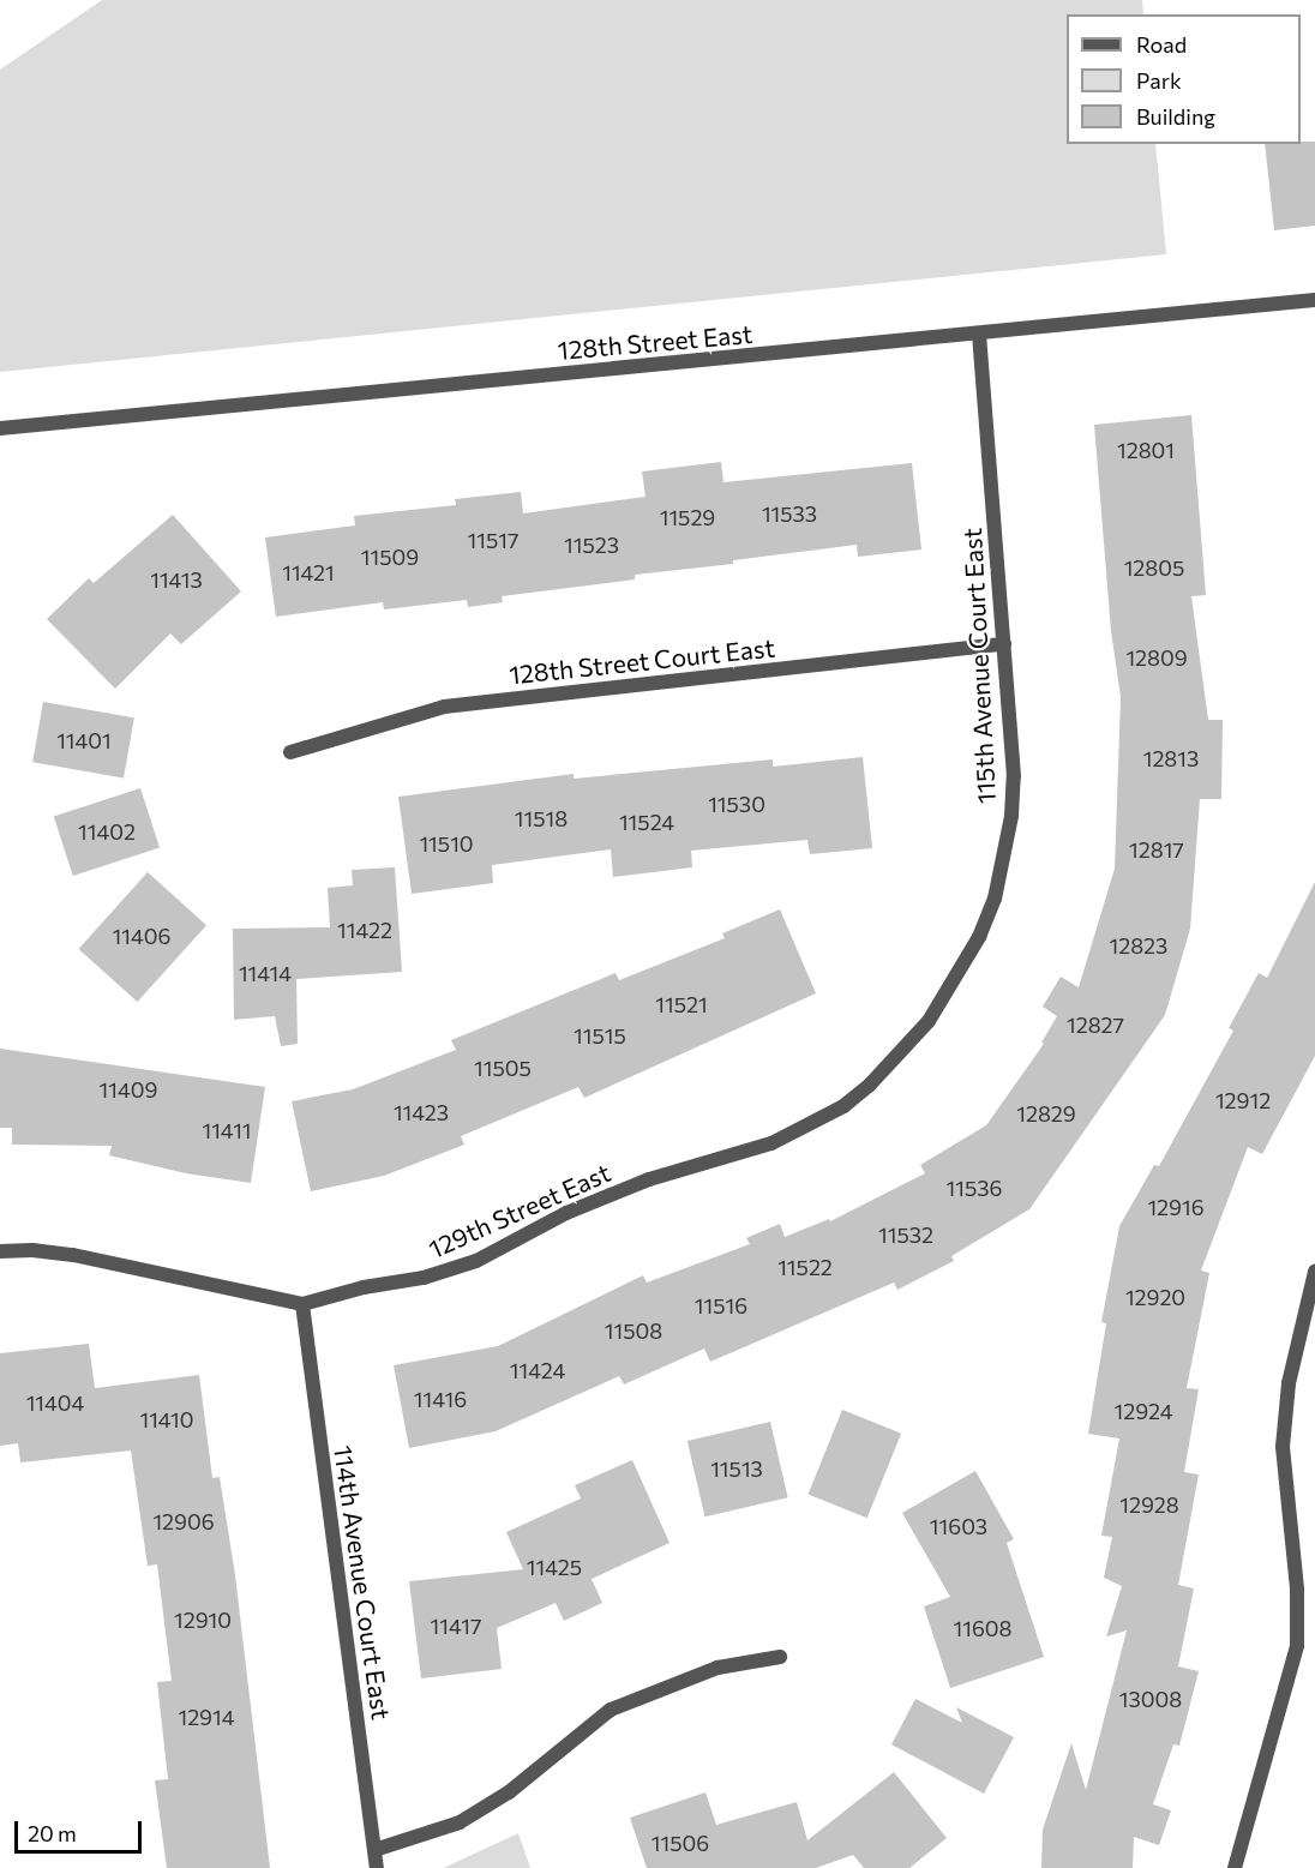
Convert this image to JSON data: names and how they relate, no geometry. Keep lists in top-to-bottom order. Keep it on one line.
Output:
{"streets":{"street":["128th Street East","128th Street Court East","115th Avenue Court East","129th Street East","114th Avenue Court East"]},"crossings":[["128th Street East","115th Avenue Court East"],["128th Street Court East","115th Avenue Court East"],["115th Avenue Court East","129th Street East"],["129th Street East","114th Avenue Court East"]],"house_numbers":["12801","11533","11529","11517","11523","11509","12805","11421","11413","12809","11401","12813","11530","11518","11524","11402","11510","12817","11422","11406","12823","11414","11521","12827","11515","11505","11409","12912","11423","12829","11411","11536","12916","11532","11522","12920","11516","11508","11424","11416","11404","12924","11410","11513","12928","12906","11603","11425","12910","11417","11608","13008","12914","11506"],"legend":["Road","Park","Building"],"scale_bar":"20 m"}
